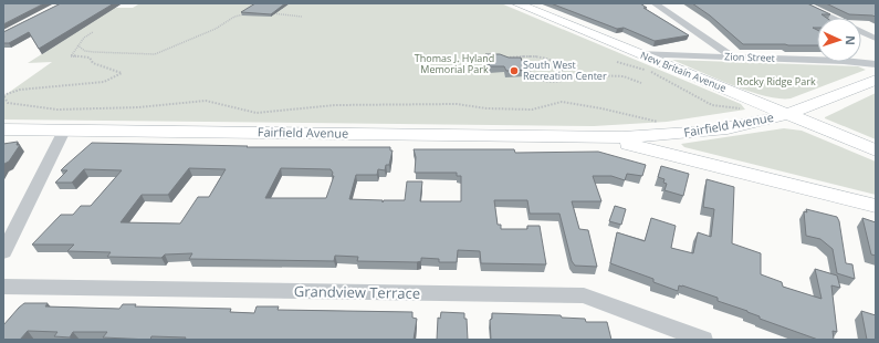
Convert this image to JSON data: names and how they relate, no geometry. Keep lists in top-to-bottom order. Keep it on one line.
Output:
{"streets":{"main road":["New Britain Avenue","Fairfield Avenue"],"street":["Zion Street","Grandview Terrace"]},"crossings":[["Zion Street","New Britain Avenue"],["New Britain Avenue","Fairfield Avenue"]],"parks":["Thomas J. Hyland Memorial Park","Rocky Ridge Park"],"places":["South West Recreation Center"],"north":"right"}
